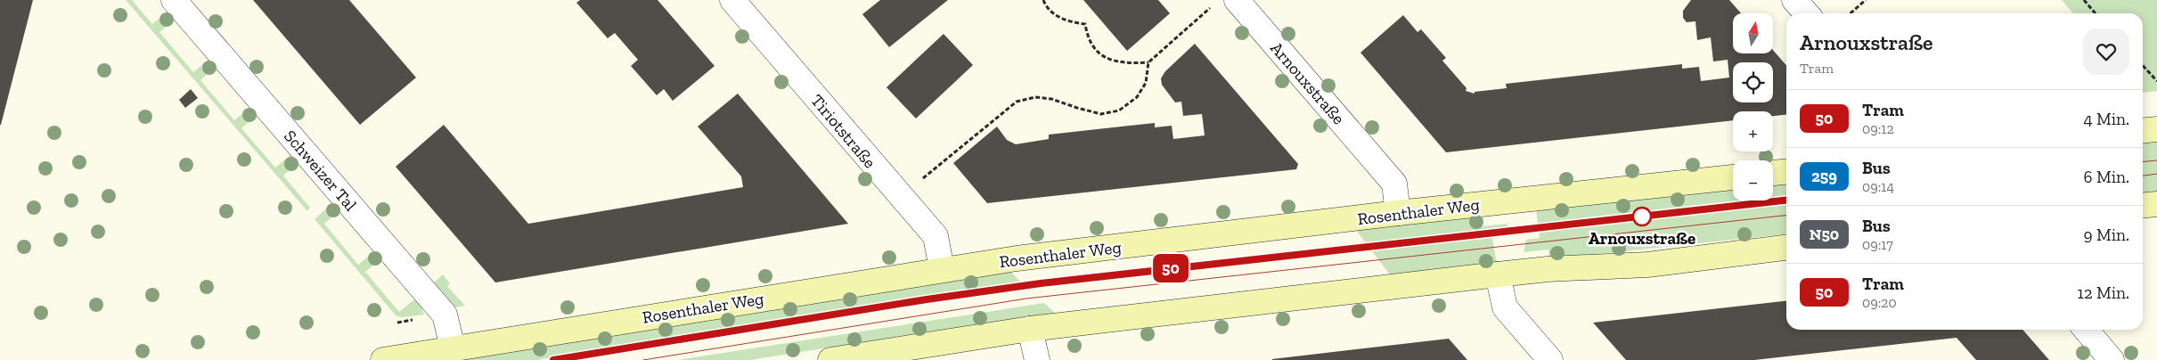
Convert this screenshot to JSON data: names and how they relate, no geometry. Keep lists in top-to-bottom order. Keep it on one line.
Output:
{"streets":{"main road":["Rosenthaler Weg"],"street":["Arnouxstraße","Tiriotstraße","Schweizer Tal"]},"crossings":[["Arnouxstraße","Rosenthaler Weg"],["Tiriotstraße","Rosenthaler Weg"],["Schweizer Tal","Rosenthaler Weg"]],"places":["Arnouxstraße"],"lines":["tram line 50"],"north":"top","page":{"on_map":"50","map_buttons":["+","−"],"heading":["Arnouxstraße","Tram"],"list":[{"mark":"50","name":"Tram","note":"09:12","value":"4 Min."},{"mark":"259","name":"Bus","note":"09:14","value":"6 Min."},{"mark":"N50","name":"Bus","note":"09:17","value":"9 Min."},{"mark":"50","name":"Tram","note":"09:20","value":"12 Min."}]}}
